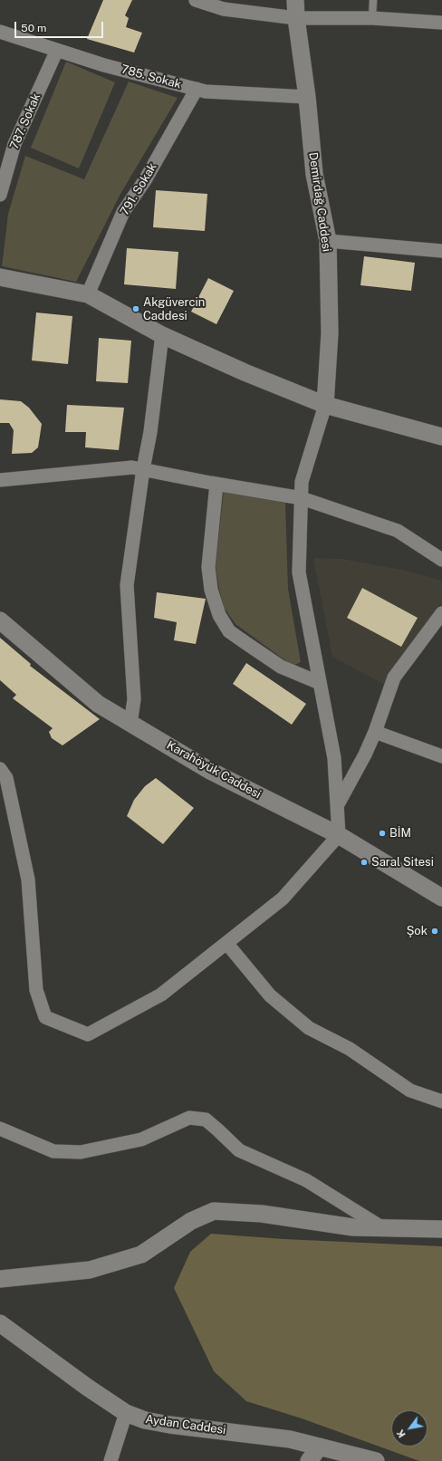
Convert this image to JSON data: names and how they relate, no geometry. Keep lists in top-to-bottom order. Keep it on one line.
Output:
{"streets":{"street":["785. Sokak","787. Sokak","791. Sokak","Demirdağ Caddesi","Karahöyük Caddesi","Aydan Caddesi"]},"crossings":[["785. Sokak","787. Sokak"],["785. Sokak","791. Sokak"],["785. Sokak","Demirdağ Caddesi"]],"places":["Akgüvercin Caddesi","BİM","Saral Sitesi","Şok"],"scale_bar":"50 m","north":"bottom left"}
